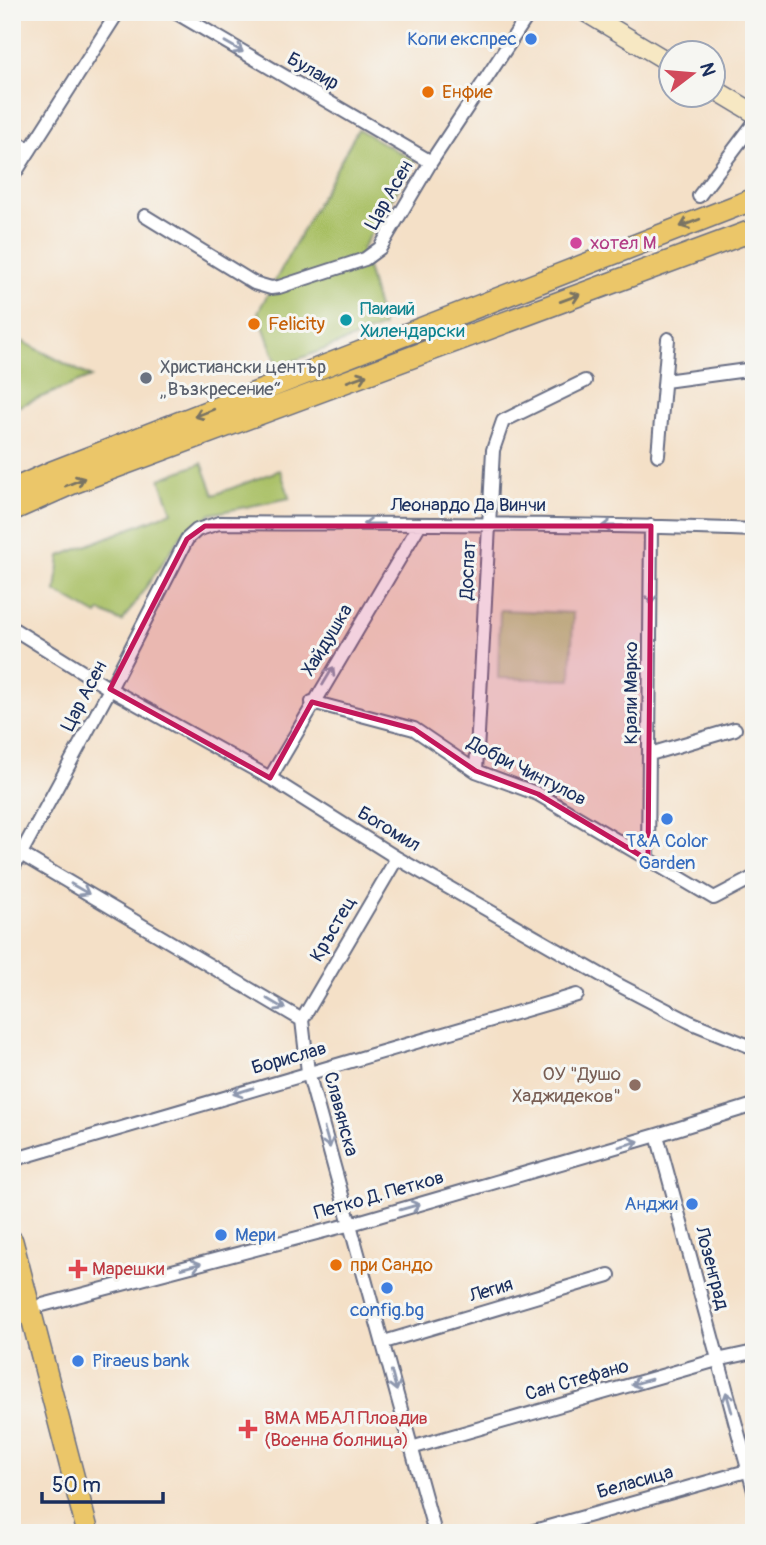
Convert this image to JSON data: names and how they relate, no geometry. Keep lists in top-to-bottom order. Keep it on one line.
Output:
{"streets":{"street":["Булаир","Цар Асен","Леонардо Да Винчи","Доспат","Хайдушка","Крали Марко","Добри Чинтулов","Богомил","Кръстец","Борислав","Славянска","Петко Д. Петков","Лозенград","Легия","Сан Стефано","Беласица"]},"crossings":[["Булаир","Цар Асен"],["Цар Асен","Леонардо Да Винчи"],["Цар Асен","Богомил"],["Леонардо Да Винчи","Доспат"],["Леонардо Да Винчи","Хайдушка"],["Леонардо Да Винчи","Крали Марко"],["Доспат","Добри Чинтулов"],["Хайдушка","Добри Чинтулов"],["Хайдушка","Богомил"],["Крали Марко","Добри Чинтулов"],["Богомил","Кръстец"],["Кръстец","Славянска"],["Борислав","Славянска"],["Славянска","Петко Д. Петков"],["Славянска","Легия"],["Славянска","Сан Стефано"],["Петко Д. Петков","Лозенград"],["Лозенград","Сан Стефано"],["Лозенград","Беласица"]],"one_way":["Булаир","Леонардо Да Винчи","Хайдушка","Крали Марко","Борислав","Славянска","Петко Д. Петков","Сан Стефано"],"places":{"other":["Копи експрес","Енфие","хотел М","Паиаий Хилендарски","Felicity","Христиански център „Възкресение“","T&A Color Garden","ОУ \"Душо Хаджидеков\"","Анджи","Мери","при Сандо","config.bg","Piraeus bank"],"health":["Марешки","ВМА МБАЛ Пловдив (Военна болница)"]},"scale_bar":"50 m","north":"right"}
